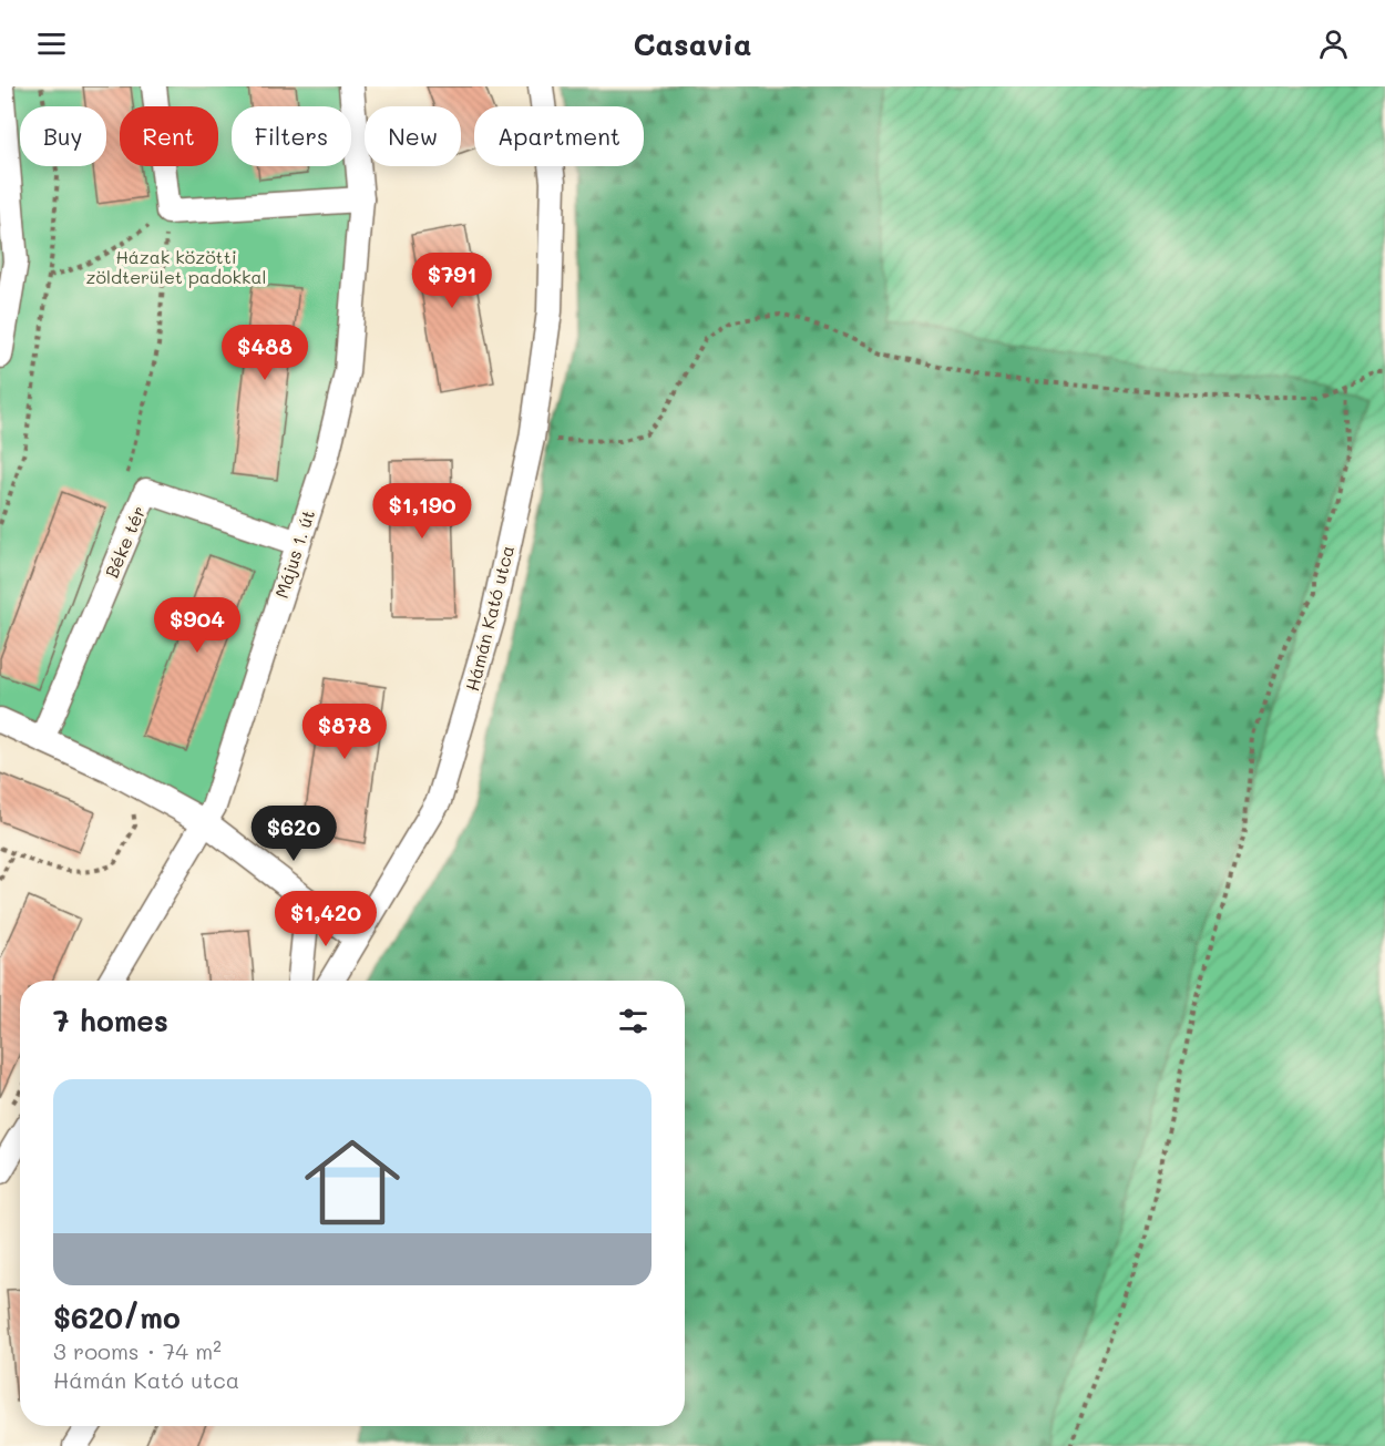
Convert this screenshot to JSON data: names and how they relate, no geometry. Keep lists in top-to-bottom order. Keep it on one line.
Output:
{"streets":{"street":["Béke tér","Május 1. út","Hámán Kató utca"]},"crossings":[["Béke tér","Május 1. út"]],"parks":["Házak közötti zöldterület padokkal"],"page":{"header":"Casavia","chip":["Buy","Rent","Filters","New","Apartment"],"price":["$791","$488","$1,190","$904","$878","$620","$1,420"],"heading":"7 homes","list":[{"name":"$620/mo","note":"3 rooms · 74 m² · Hámán Kató utca"}]}}
